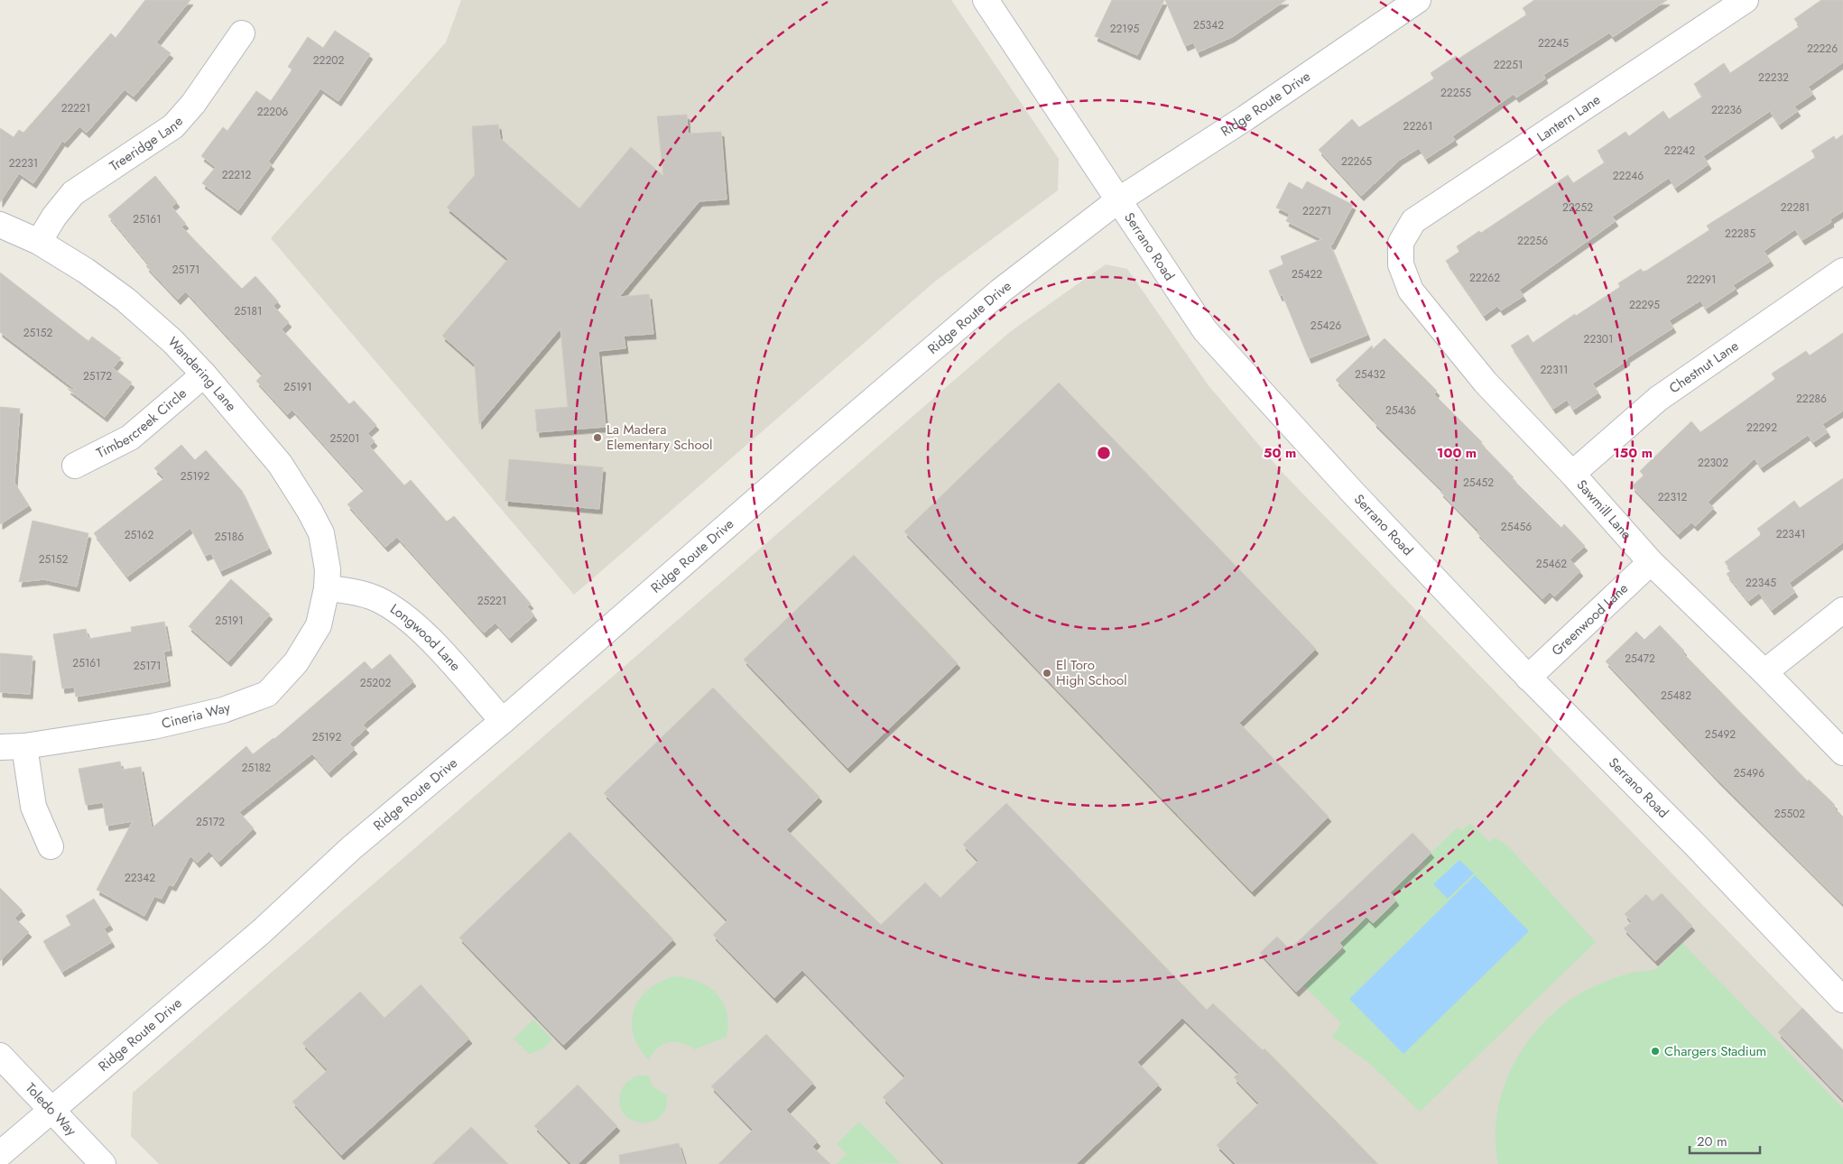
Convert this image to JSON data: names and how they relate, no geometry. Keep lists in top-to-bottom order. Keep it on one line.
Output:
{"streets":{"street":["Ridge Route Drive","Lantern Lane","Treeridge Lane","Serrano Road","Chestnut Lane","Wandering Lane","Timbercreek Circle","Sawmill Lane","Greenwood Lane","Longwood Lane","Cineria Way","Toledo Way"]},"crossings":[["Ridge Route Drive","Serrano Road"],["Ridge Route Drive","Longwood Lane"],["Ridge Route Drive","Toledo Way"],["Lantern Lane","Sawmill Lane"],["Treeridge Lane","Wandering Lane"],["Serrano Road","Greenwood Lane"],["Chestnut Lane","Sawmill Lane"],["Wandering Lane","Timbercreek Circle"],["Wandering Lane","Longwood Lane"],["Wandering Lane","Cineria Way"],["Sawmill Lane","Greenwood Lane"],["Longwood Lane","Cineria Way"]],"places":["La Madera Elementary School","El Toro High School","Chargers Stadium"],"house_numbers":["25342","22195","22245","22226","22202","22251","22232","22255","22221","22236","22206","22261","22242","22265","22231","22212","22246","22252","22281","22271","25161","22285","22256","25171","25422","22262","22291","22295","25181","25426","25152","22301","22311","25432","25172","25191","22286","25436","22292","25201","22302","25192","25452","22312","25456","22341","25162","25186","25152","25462","22345","25221","25191","25472","25161","25171","25202","25482","25492","25192","25182","25496","25502","25172","22342"],"scale_bar":"20 m","rings":["50 m","100 m","150 m"]}
